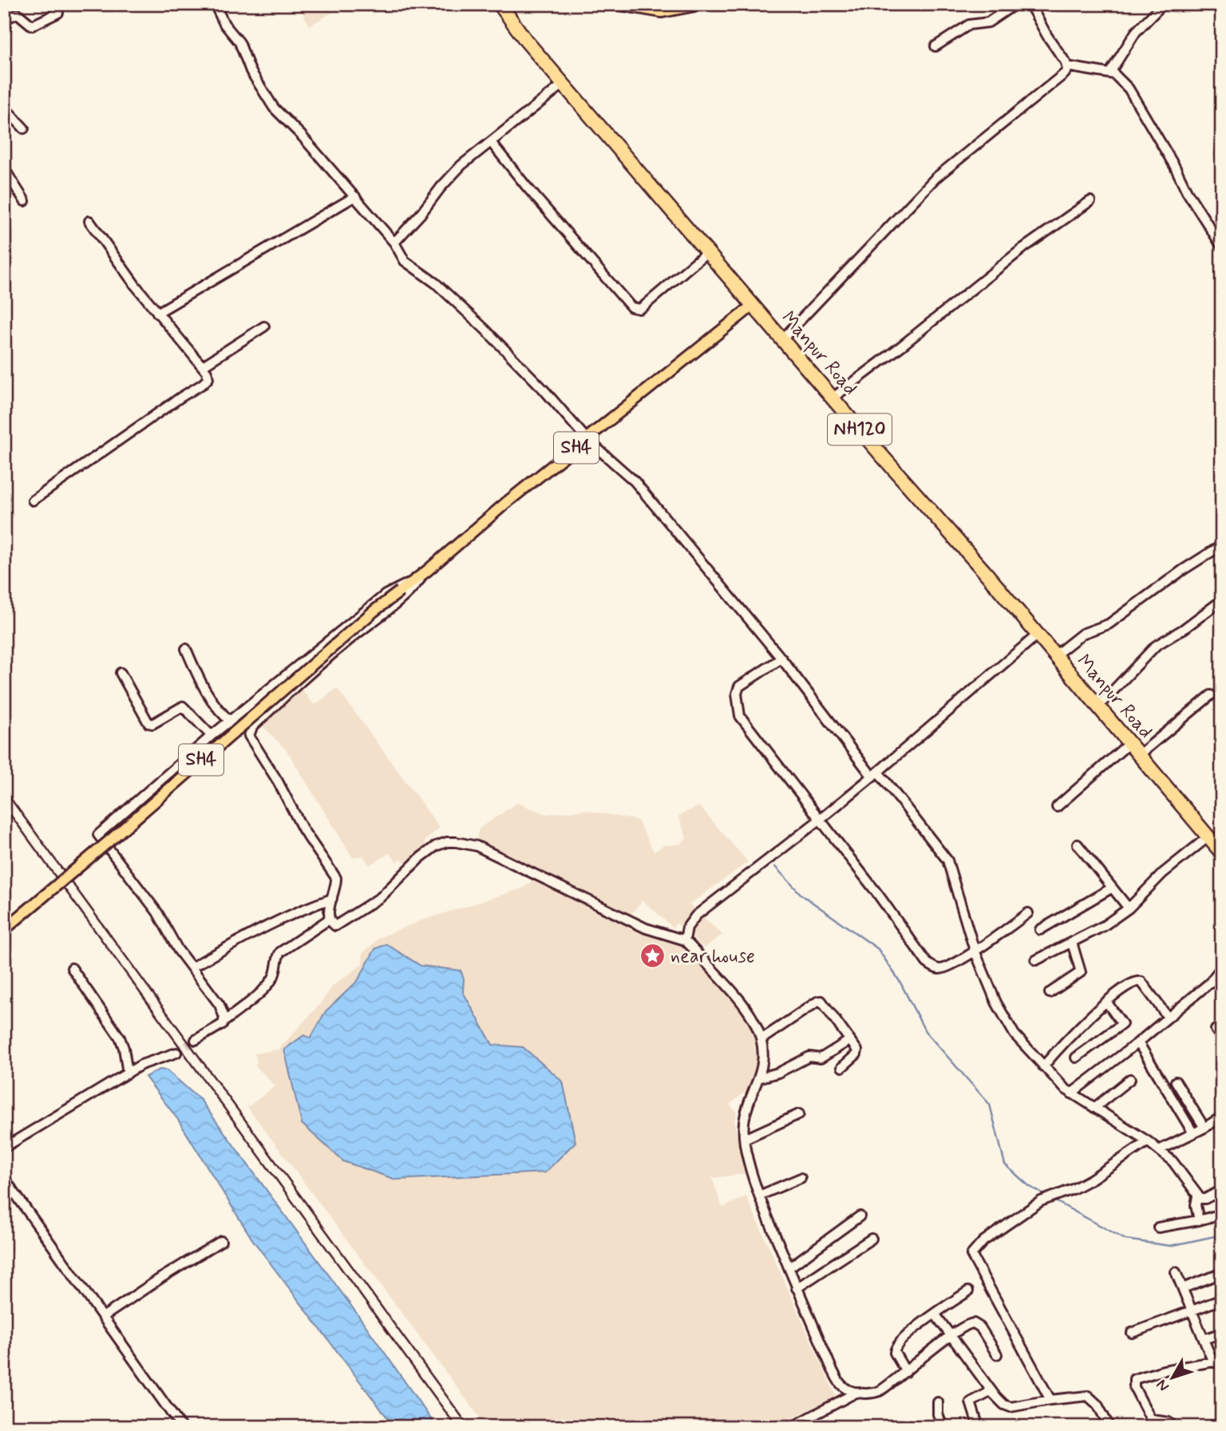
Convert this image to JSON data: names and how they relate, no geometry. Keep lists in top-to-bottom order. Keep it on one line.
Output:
{"streets":{"highway":["Manpur Road","NH120"],"main road":["SH4"]},"crossings":[["Manpur Road","SH4"]],"places":{"place":["near house"]},"north":"bottom left"}
